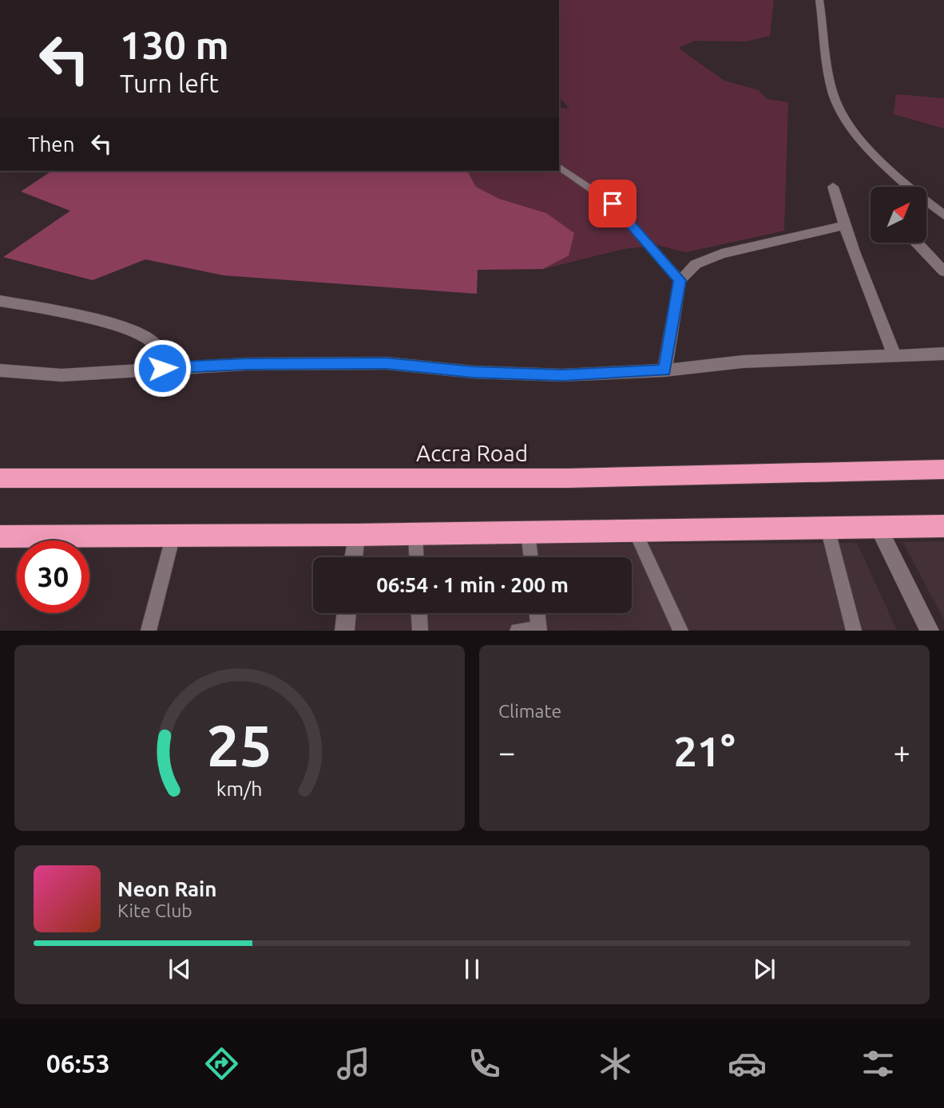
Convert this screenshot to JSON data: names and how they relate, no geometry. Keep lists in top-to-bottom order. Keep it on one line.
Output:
{"streets":{"highway":["Accra Road"]},"north":"top right","page":{"turn":["130 m","Turn left"],"then":"Then","limit":"30","trip":"06:54 · 1 min · 200 m","tile":"Climate","heat":["−","21°","+"],"song":["Neon Rain","Kite Club"],"tabs":"06:53","gauge":["25","km/h"]}}
